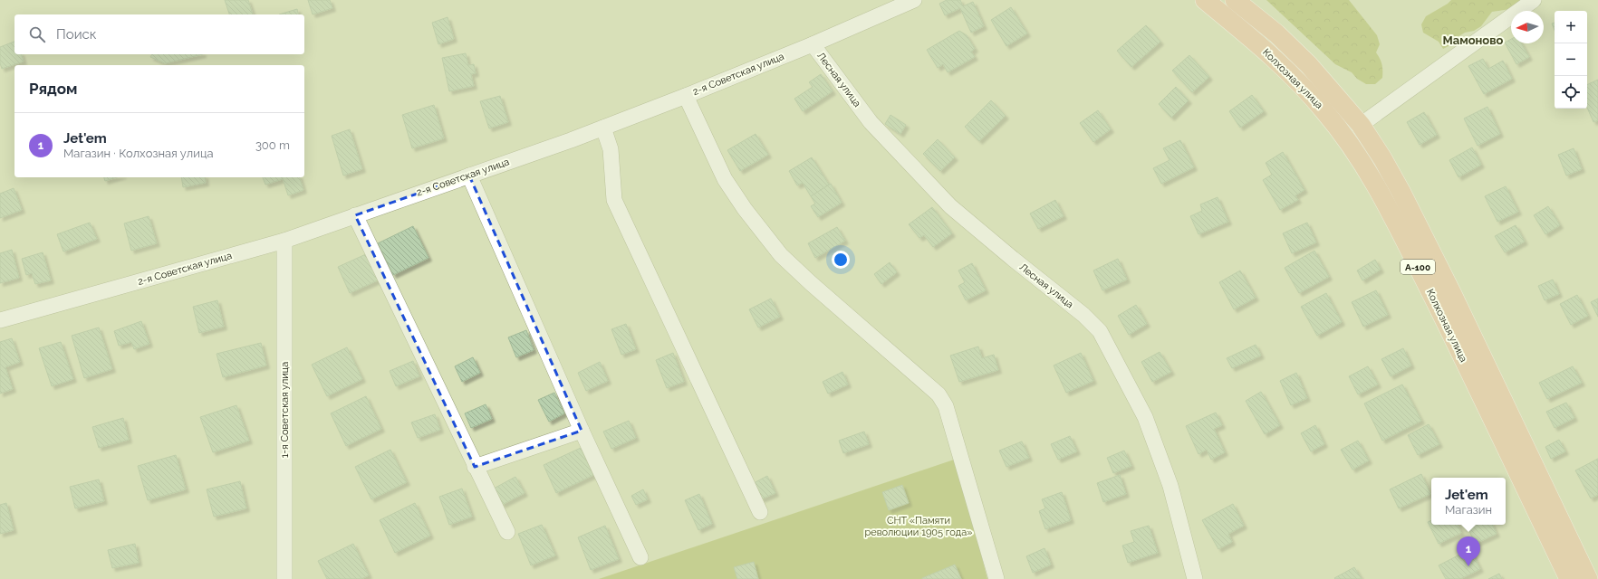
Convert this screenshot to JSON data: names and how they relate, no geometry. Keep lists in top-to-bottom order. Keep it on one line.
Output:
{"streets":{"main road":["Колхозная улица","А-100"],"street":["2-я Советская улица","Лесная улица","1-я Советская улица"]},"crossings":[["2-я Советская улица","Лесная улица"],["2-я Советская улица","1-я Советская улица"]],"districts":["Мамоново"],"parks":["СНТ «Памяти революции 1905 года»"],"north":"left","page":{"map_buttons":["+","−"],"search":"Поиск","heading":"Рядом","list":[{"mark":"1","name":"Jet'em","note":"Магазин · Колхозная улица","value":"300 m"}],"popup":["Jet'em","Магазин"],"pins":"1"}}
